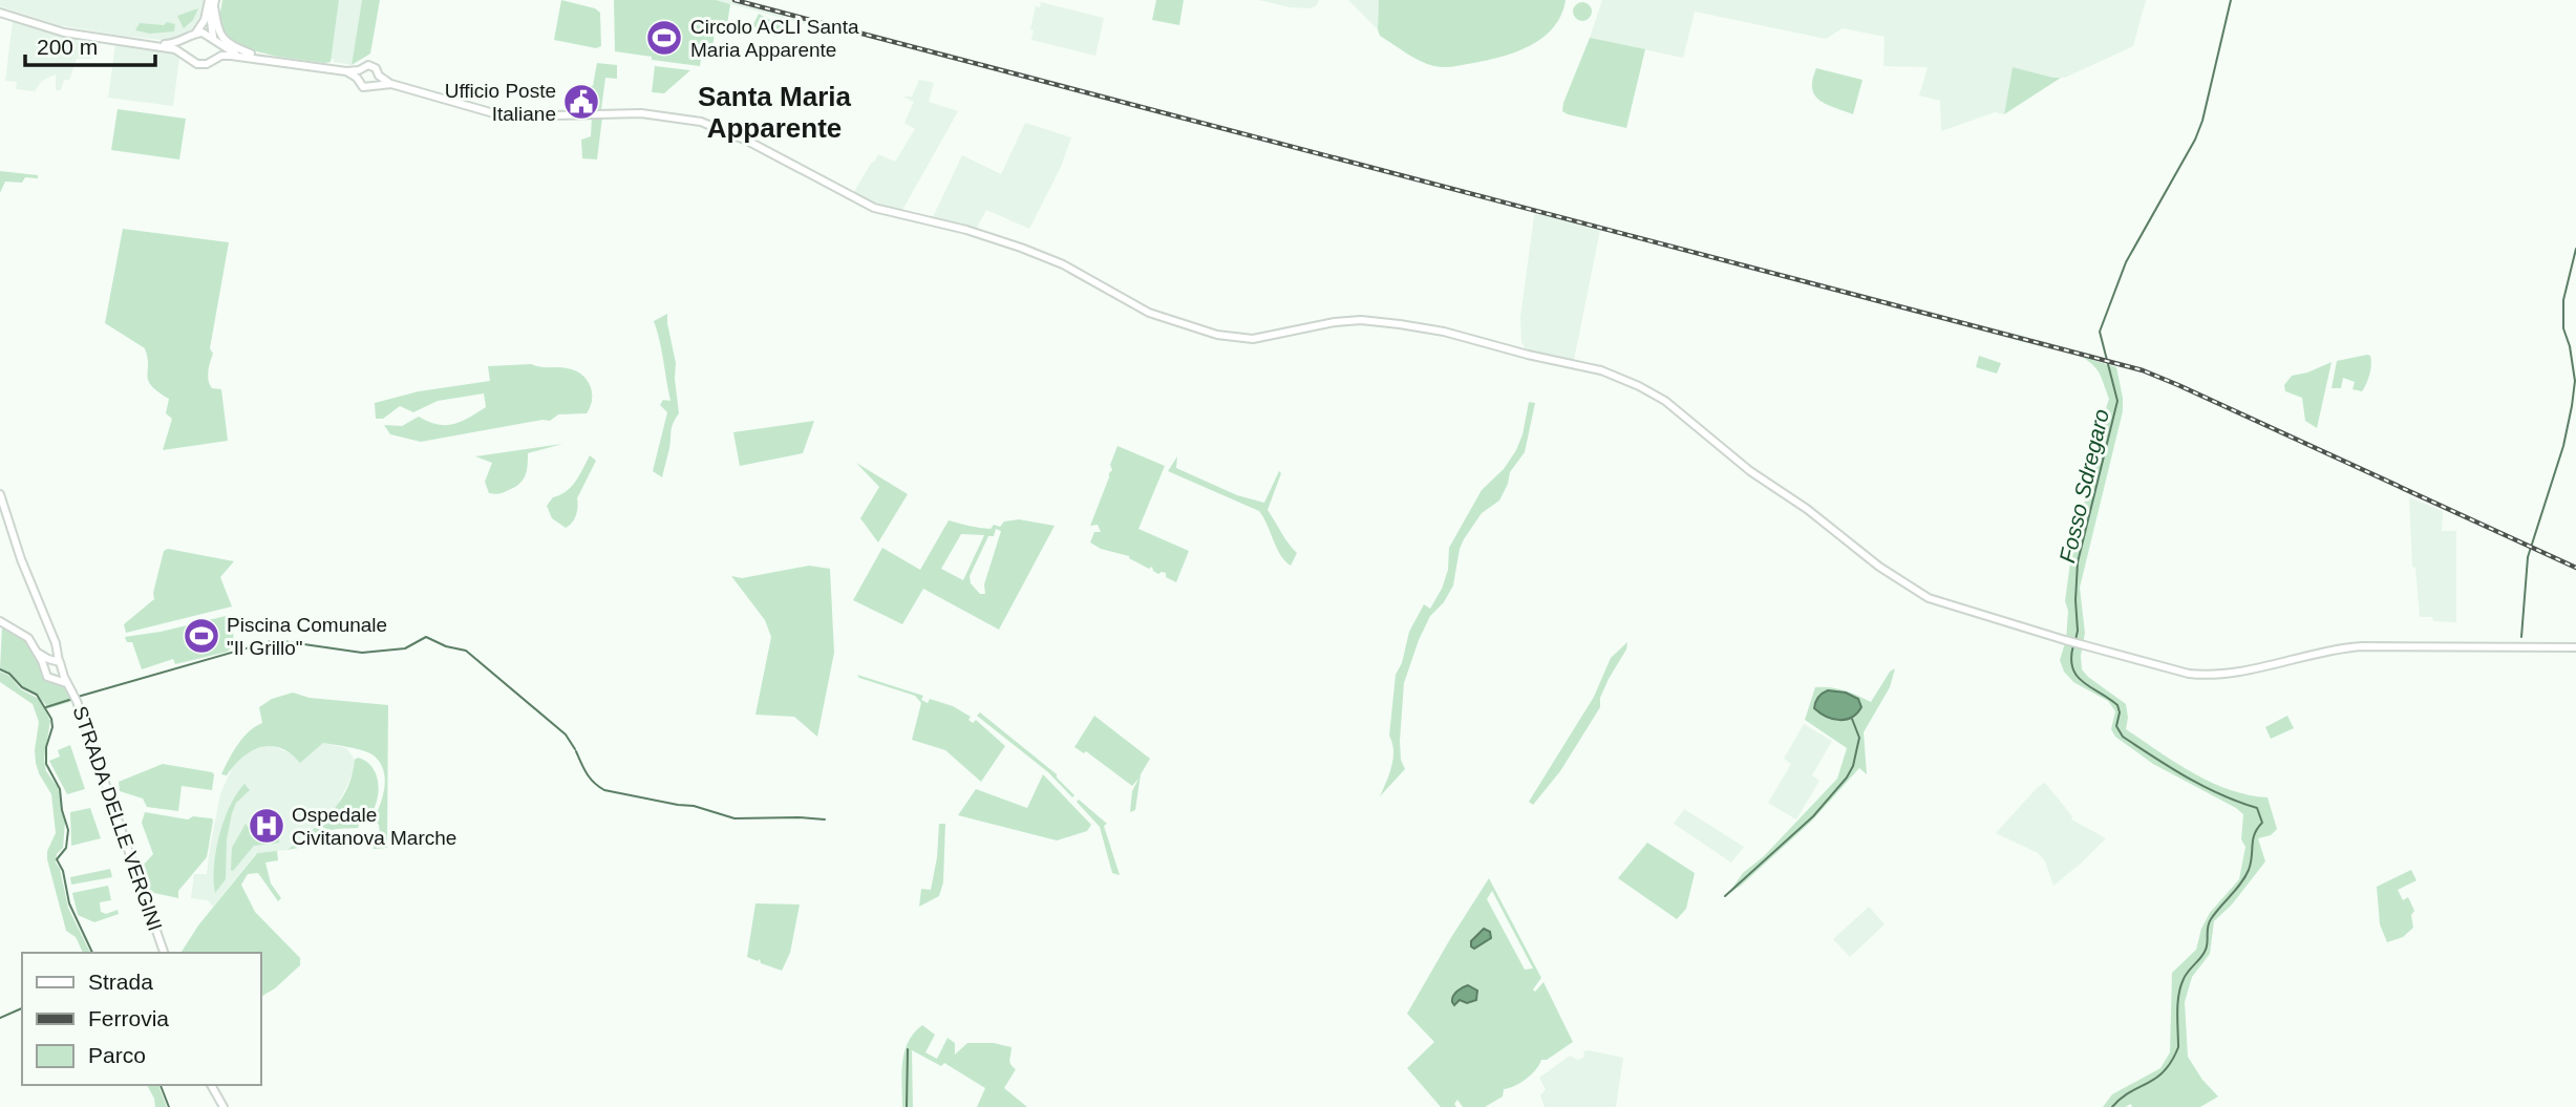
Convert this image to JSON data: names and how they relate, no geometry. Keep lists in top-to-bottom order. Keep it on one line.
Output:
{"streets":{"main road":["STRADA DELLE VERGINI"]},"districts":["Santa Maria Apparente"],"water":["Fosso Sdregaro"],"places":{"sports":["Circolo ACLI Santa Maria Apparente","Piscina Comunale \"Il Grillo\""],"public building":["Ufficio Poste Italiane"],"hospital":["Ospedale Civitanova Marche"]},"legend":["Strada","Ferrovia","Parco"],"scale_bar":"200 m"}
